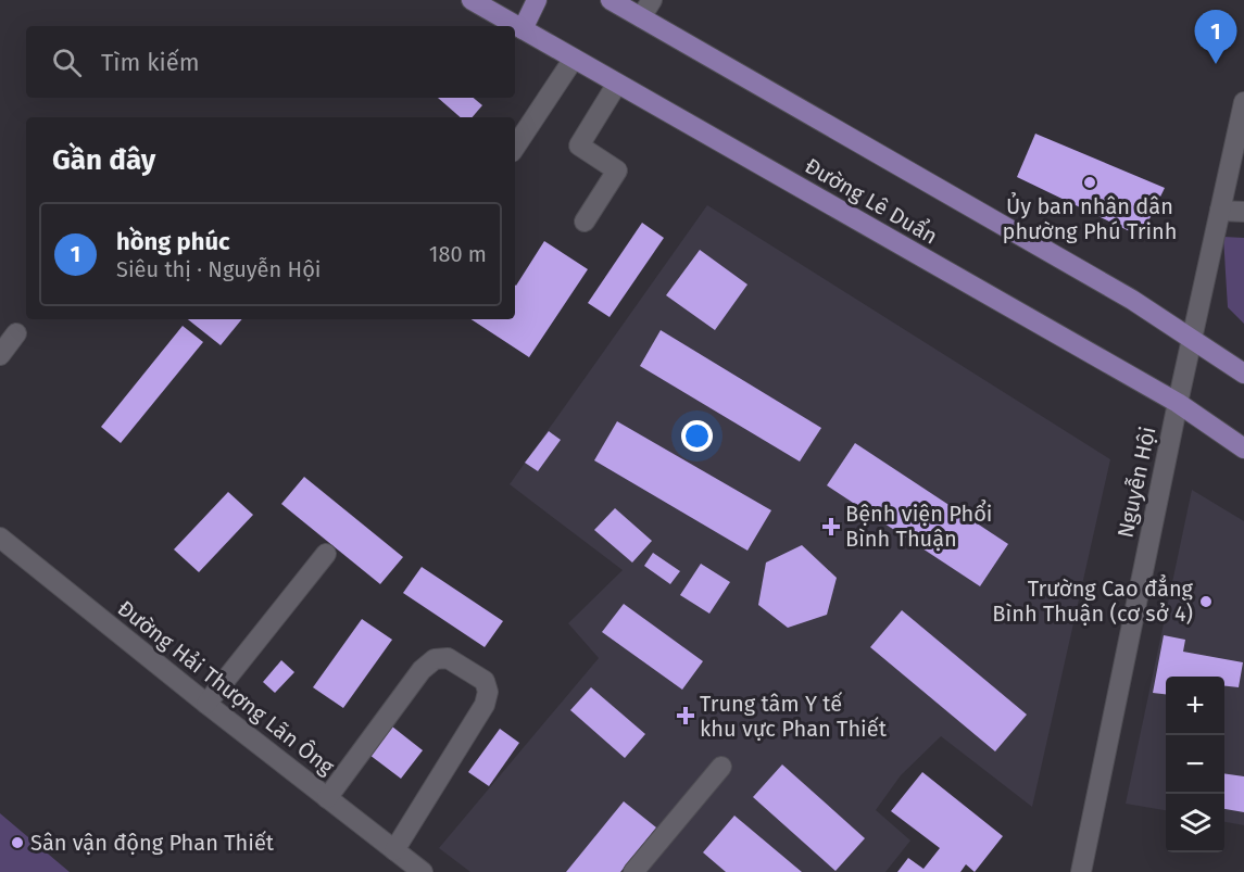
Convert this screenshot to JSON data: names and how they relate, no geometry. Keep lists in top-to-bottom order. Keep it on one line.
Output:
{"streets":{"main road":["Đường Lê Duẩn"],"street":["Nguyễn Hội","Đường Hải Thượng Lãn Ông"]},"crossings":[["Đường Lê Duẩn","Nguyễn Hội"]],"places":{"other":["Ủy ban nhân dân phường Phú Trinh","Trường Cao đẳng Bình Thuận (cơ sở 4)","Sân vận động Phan Thiết"],"health":["Bệnh viện Phổi Bình Thuận","Trung tâm Y tế khu vực Phan Thiết"]},"page":{"pins":"1","search":"Tìm kiếm","heading":"Gần đây","list":[{"mark":"1","name":"hồng phúc","note":"Siêu thị · Nguyễn Hội","value":"180 m"}],"map_buttons":["+","−"]}}
